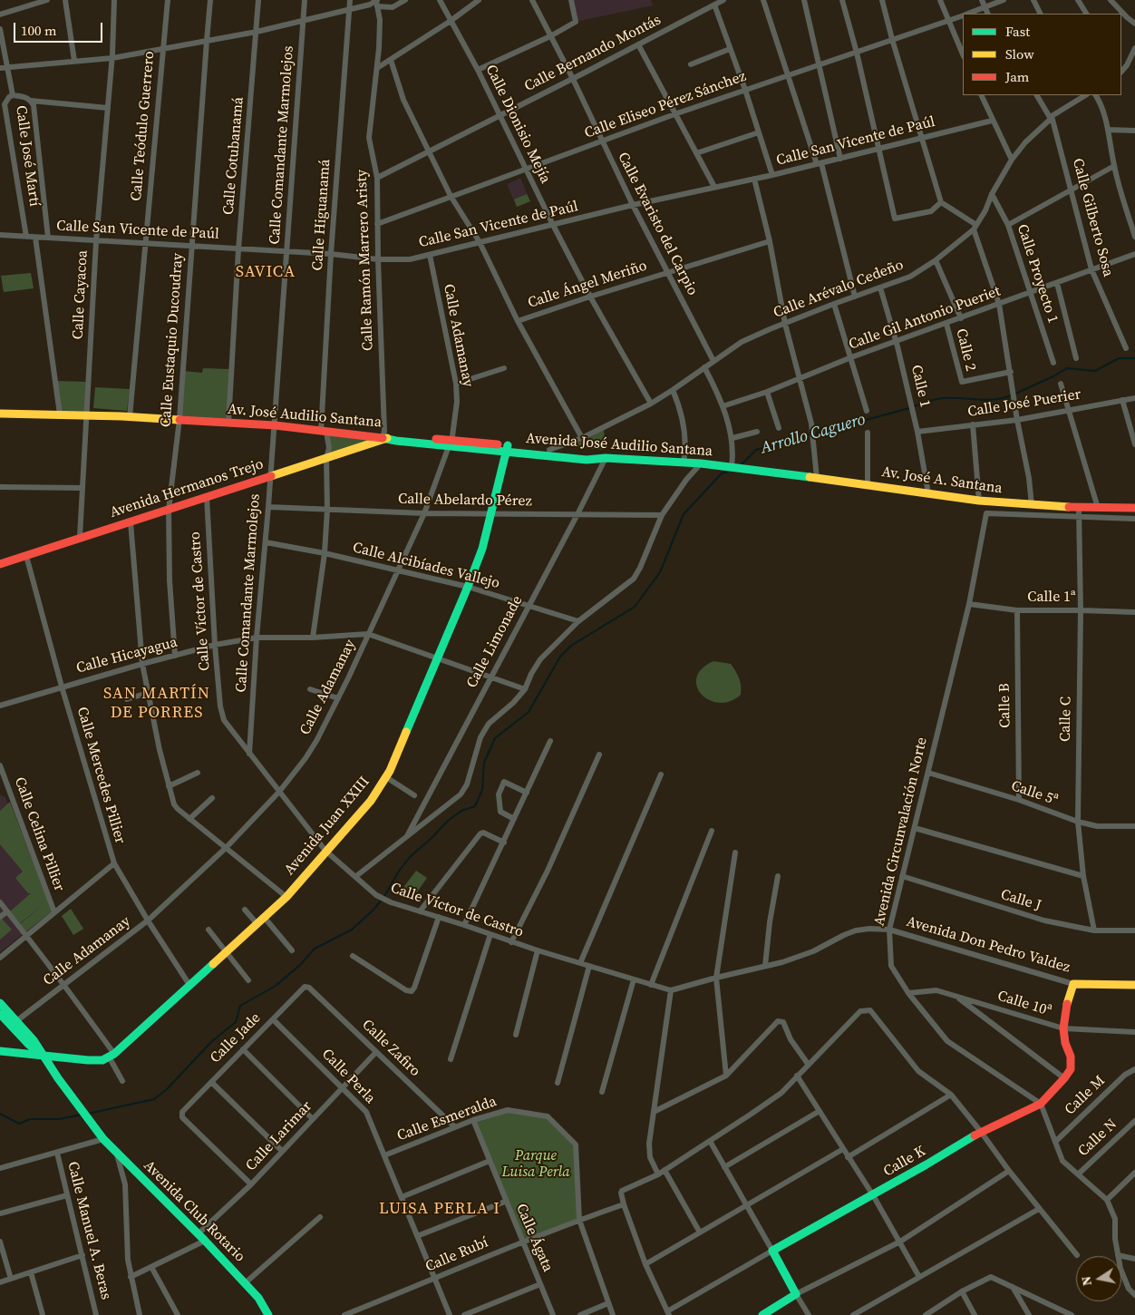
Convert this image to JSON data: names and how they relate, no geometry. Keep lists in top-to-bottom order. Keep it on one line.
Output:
{"streets":{"main road":["Av. José Audilio Santana","Avenida José Audilio Santana","Av. José A. Santana","Avenida Hermanos Trejo","Avenida Juan XXIII","Avenida Don Pedro Valdez","Calle K","Avenida Club Rotario"],"street":["Calle Bernando Montás","Calle Eliseo Pérez Sánchez","Calle Dionisio Mejía","Calle Teódulo Guerrero","Calle San Vicente de Paúl","Calle Comandante Marmolejos","Calle José Martí","Calle Cotubanamá","Calle Higuanamá","Calle Gilberto Sosa","Calle Evaristo del Carpio","Calle Ramón Marrero Aristy","Calle Proyecto 1","Calle Ángel Meriño","Calle Arévalo Cedeño","Calle Cayacoa","Calle Gil Antonio Pueriet","Calle Adamanay","Calle Eustaquio Ducoudray","Calle 2","Calle 1","Calle José Puerier","Calle Abelardo Pérez","Calle Alcibíades Vallejo","Calle 1ª","Calle Víctor de Castro","Calle Limonade","Calle Hicayagua","Calle B","Calle C","Calle Mercedes Pillier","Calle 5ª","Avenida Circunvalación Norte","Calle Celina Pillier","Calle J","Calle 10ª","Calle Jade","Calle Zafiro","Calle Perla","Calle M","Calle Esmeralda","Calle Larimar","Calle N","Calle Manuel A. Beras","Calle Ágata","Calle Rubí"]},"crossings":[["Calle Bernando Montás","Calle Dionisio Mejía"],["Calle Bernando Montás","Calle Evaristo del Carpio"],["Calle Bernando Montás","Calle Ramón Marrero Aristy"],["Calle Eliseo Pérez Sánchez","Calle Dionisio Mejía"],["Calle Eliseo Pérez Sánchez","Calle Evaristo del Carpio"],["Calle Eliseo Pérez Sánchez","Calle Ramón Marrero Aristy"],["Calle Dionisio Mejía","Calle San Vicente de Paúl"],["Calle Dionisio Mejía","Calle Ángel Meriño"],["Calle Dionisio Mejía","Calle Arévalo Cedeño"],["Calle Teódulo Guerrero","Calle San Vicente de Paúl"],["Calle Teódulo Guerrero","Av. José Audilio Santana"],["Calle San Vicente de Paúl","Calle Comandante Marmolejos"],["Calle San Vicente de Paúl","Calle José Martí"],["Calle San Vicente de Paúl","Calle Cotubanamá"],["Calle San Vicente de Paúl","Calle Higuanamá"],["Calle San Vicente de Paúl","Calle Evaristo del Carpio"],["Calle San Vicente de Paúl","Calle Ramón Marrero Aristy"],["Calle San Vicente de Paúl","Calle Cayacoa"],["Calle San Vicente de Paúl","Calle Adamanay"],["Calle San Vicente de Paúl","Calle Eustaquio Ducoudray"],["Calle Comandante Marmolejos","Av. José Audilio Santana"],["Calle Comandante Marmolejos","Avenida Hermanos Trejo"],["Calle Comandante Marmolejos","Calle Abelardo Pérez"],["Calle Comandante Marmolejos","Calle Alcibíades Vallejo"],["Calle Comandante Marmolejos","Calle Víctor de Castro"],["Calle Comandante Marmolejos","Calle Hicayagua"],["Calle Cotubanamá","Av. José Audilio Santana"],["Calle Higuanamá","Av. José Audilio Santana"],["Calle Higuanamá","Avenida Hermanos Trejo"],["Calle Higuanamá","Calle Abelardo Pérez"],["Calle Higuanamá","Calle Alcibíades Vallejo"],["Calle Higuanamá","Calle Hicayagua"],["Calle Gilberto Sosa","Calle Arévalo Cedeño"],["Calle Gilberto Sosa","Calle Gil Antonio Pueriet"],["Calle Evaristo del Carpio","Calle Ángel Meriño"],["Calle Evaristo del Carpio","Calle Arévalo Cedeño"],["Calle Ramón Marrero Aristy","Av. José Audilio Santana"],["Calle Ramón Marrero Aristy","Avenida José Audilio Santana"],["Calle Ramón Marrero Aristy","Avenida Hermanos Trejo"],["Calle Proyecto 1","Calle Arévalo Cedeño"],["Calle Proyecto 1","Calle Gil Antonio Pueriet"],["Calle Arévalo Cedeño","Calle 2"],["Calle Arévalo Cedeño","Calle 1"],["Calle Cayacoa","Av. José Audilio Santana"],["Calle Cayacoa","Avenida Hermanos Trejo"],["Calle Gil Antonio Pueriet","Calle 2"],["Calle Gil Antonio Pueriet","Calle 1"],["Calle Adamanay","Avenida José Audilio Santana"],["Calle Adamanay","Calle Abelardo Pérez"],["Calle Adamanay","Calle Alcibíades Vallejo"],["Calle Adamanay","Calle Víctor de Castro"],["Calle Adamanay","Calle Hicayagua"],["Calle Adamanay","Calle Mercedes Pillier"],["Calle Eustaquio Ducoudray","Av. José Audilio Santana"],["Calle Eustaquio Ducoudray","Avenida Hermanos Trejo"],["Calle Eustaquio Ducoudray","Calle Hicayagua"],["Calle 1","Calle José Puerier"],["Calle 1","Av. José A. Santana"],["Av. José Audilio Santana","Avenida José Audilio Santana"],["Av. José Audilio Santana","Avenida Hermanos Trejo"],["Avenida José Audilio Santana","Av. José A. Santana"],["Avenida José Audilio Santana","Avenida Hermanos Trejo"],["Avenida José Audilio Santana","Calle Limonade"],["Avenida José Audilio Santana","Avenida Juan XXIII"],["Av. José A. Santana","Calle C"],["Avenida Hermanos Trejo","Calle Víctor de Castro"],["Avenida Hermanos Trejo","Calle Mercedes Pillier"],["Calle Abelardo Pérez","Calle Limonade"],["Calle Abelardo Pérez","Avenida Juan XXIII"],["Calle Alcibíades Vallejo","Calle Limonade"],["Calle Alcibíades Vallejo","Avenida Juan XXIII"],["Calle 1ª","Calle B"],["Calle 1ª","Calle C"],["Calle 1ª","Avenida Circunvalación Norte"],["Calle Víctor de Castro","Calle Hicayagua"],["Calle Víctor de Castro","Avenida Juan XXIII"],["Calle Limonade","Calle Hicayagua"],["Calle Hicayagua","Calle Mercedes Pillier"],["Calle Hicayagua","Avenida Juan XXIII"],["Calle B","Calle 5ª"],["Calle C","Calle 5ª"],["Calle C","Avenida Circunvalación Norte"],["Calle C","Calle J"],["Calle Mercedes Pillier","Avenida Juan XXIII"],["Calle 5ª","Avenida Circunvalación Norte"],["Avenida Circunvalación Norte","Calle J"],["Avenida Circunvalación Norte","Avenida Don Pedro Valdez"],["Avenida Circunvalación Norte","Calle 10ª"],["Avenida Circunvalación Norte","Calle K"],["Avenida Don Pedro Valdez","Calle K"],["Calle 10ª","Calle K"],["Calle Jade","Calle Zafiro"],["Calle Jade","Calle Perla"],["Calle Jade","Calle Larimar"],["Calle Zafiro","Calle Esmeralda"],["Calle Zafiro","Calle Larimar"],["Calle Perla","Calle Esmeralda"],["Calle Perla","Calle Larimar"],["Calle Perla","Calle Rubí"],["Calle Esmeralda","Calle Ágata"],["Calle Esmeralda","Calle Rubí"],["Calle Larimar","Avenida Club Rotario"],["Calle Ágata","Calle Rubí"]],"districts":["SAVICA","SAN MARTÍN DE PORRES","LUISA PERLA I"],"water":["Arrollo Caguero"],"parks":["Parque Luisa Perla"],"legend":["Fast","Slow","Jam"],"scale_bar":"100 m","north":"left"}
